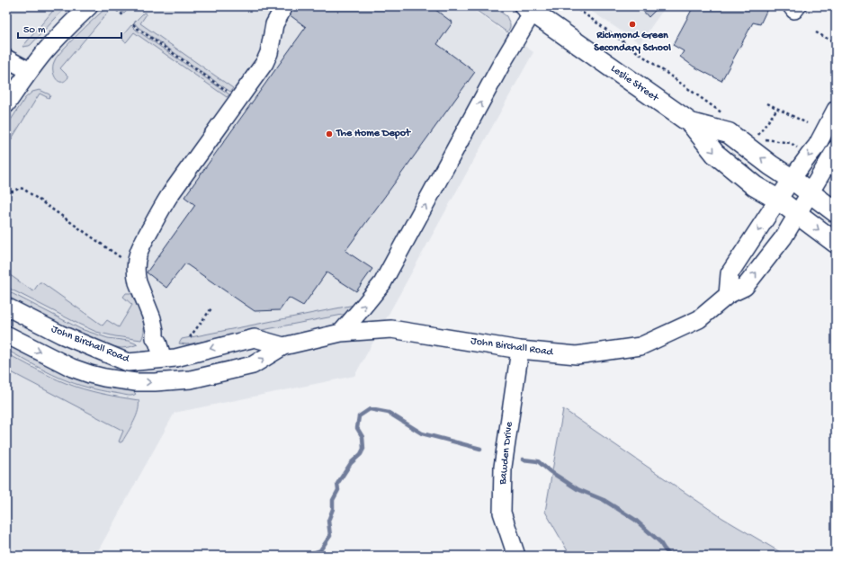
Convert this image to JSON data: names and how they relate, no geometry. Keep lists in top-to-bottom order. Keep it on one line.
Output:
{"streets":{"main road":["Leslie Street"],"street":["John Birchall Road","Bawden Drive"]},"crossings":[["Leslie Street","John Birchall Road"],["John Birchall Road","Bawden Drive"]],"places":["Richmond Green Secondary School","The Home Depot"],"scale_bar":"50 m"}
